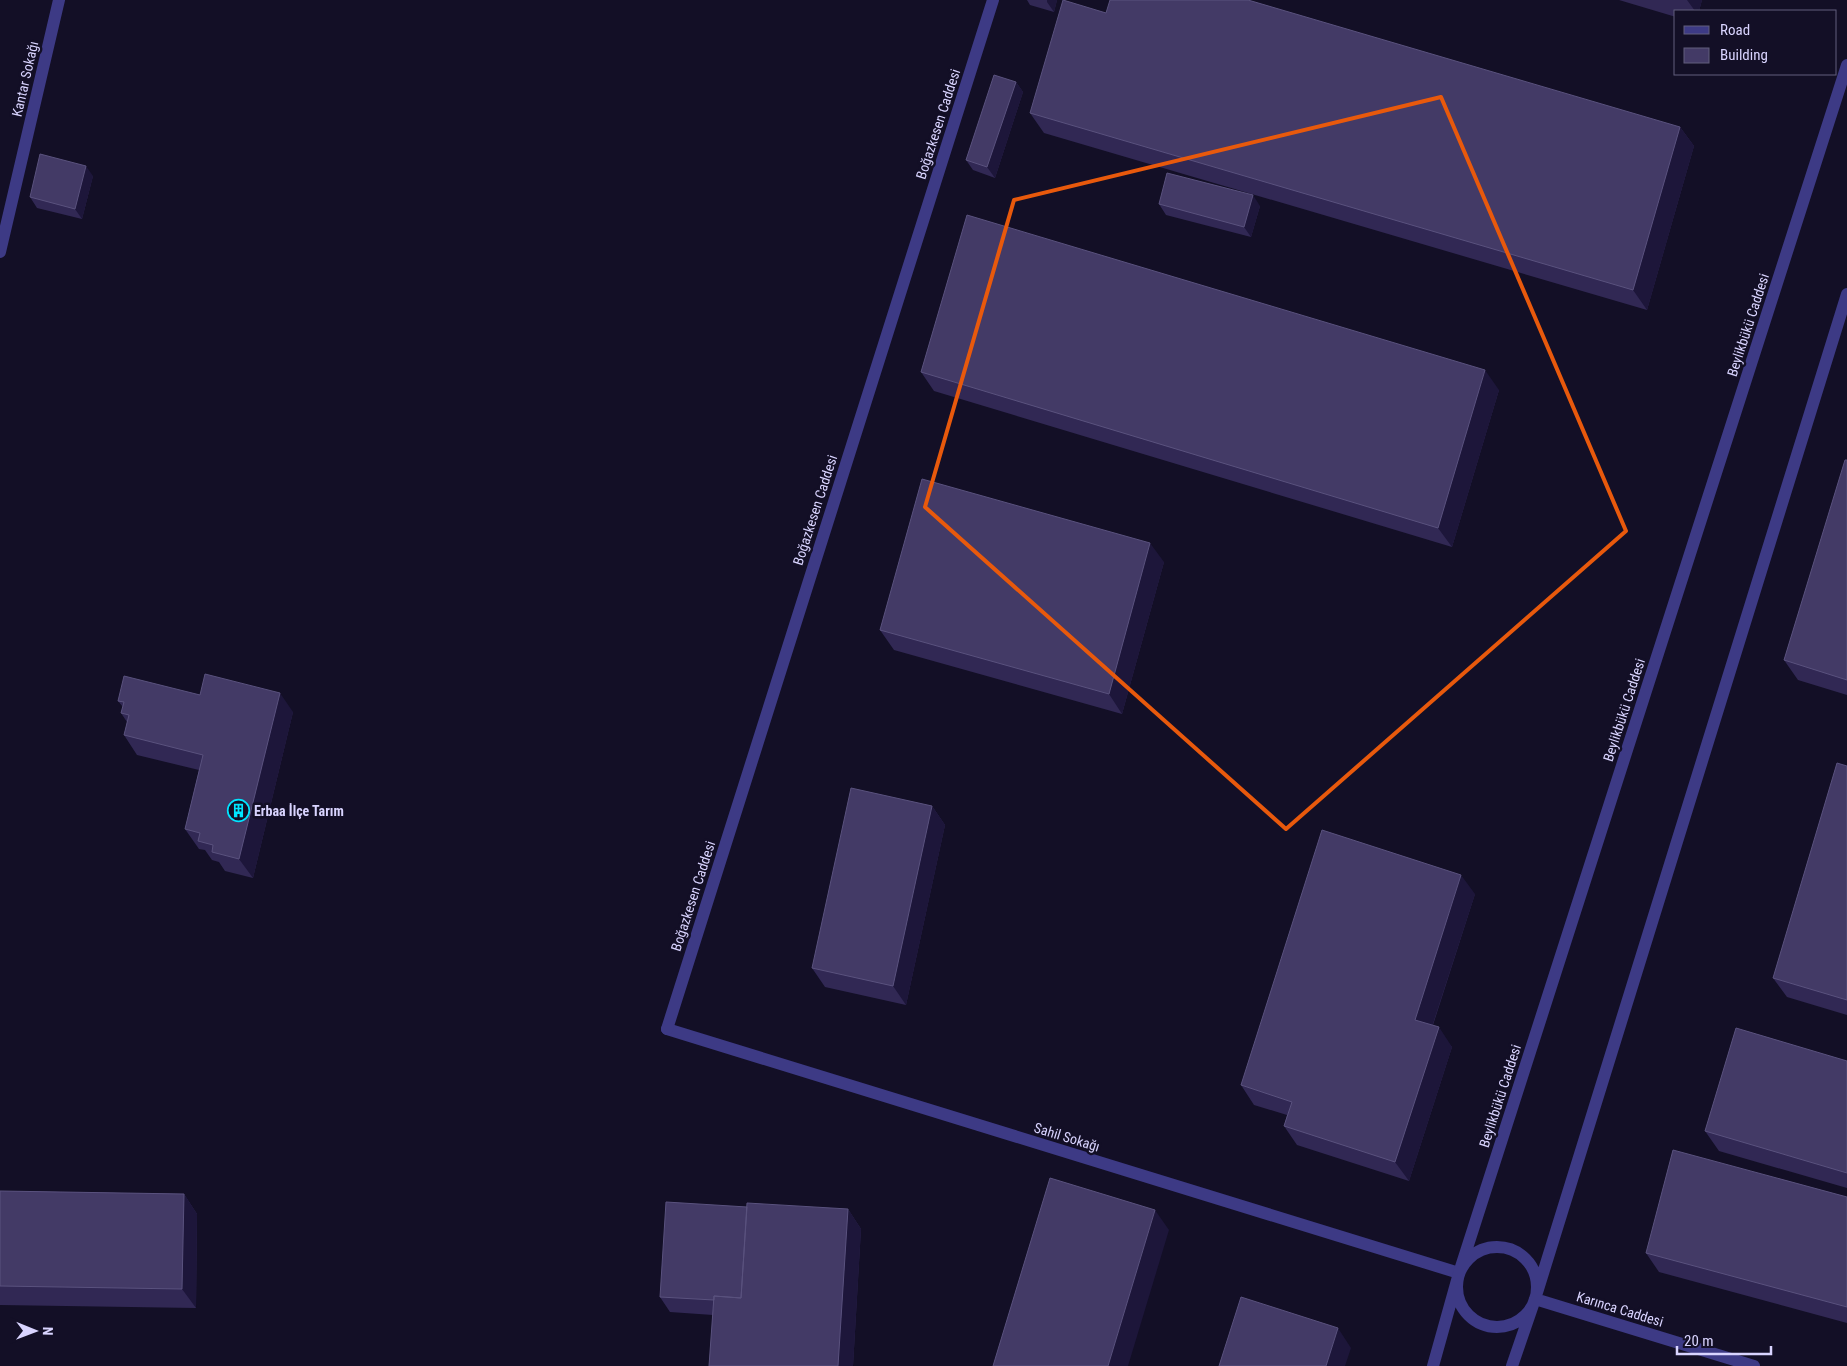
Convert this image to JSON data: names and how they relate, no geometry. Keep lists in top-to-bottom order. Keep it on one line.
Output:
{"streets":{"street":["Kantar Sokağı","Boğazkesen Caddesi","Beylikbükü Caddesi","Sahil Sokağı","Karınca Caddesi"]},"crossings":[["Boğazkesen Caddesi","Sahil Sokağı"],["Beylikbükü Caddesi","Sahil Sokağı"],["Beylikbükü Caddesi","Karınca Caddesi"],["Sahil Sokağı","Karınca Caddesi"]],"places":{"building":["Erbaa İlçe Tarım"]},"legend":["Road","Building"],"scale_bar":"20 m","north":"right"}
